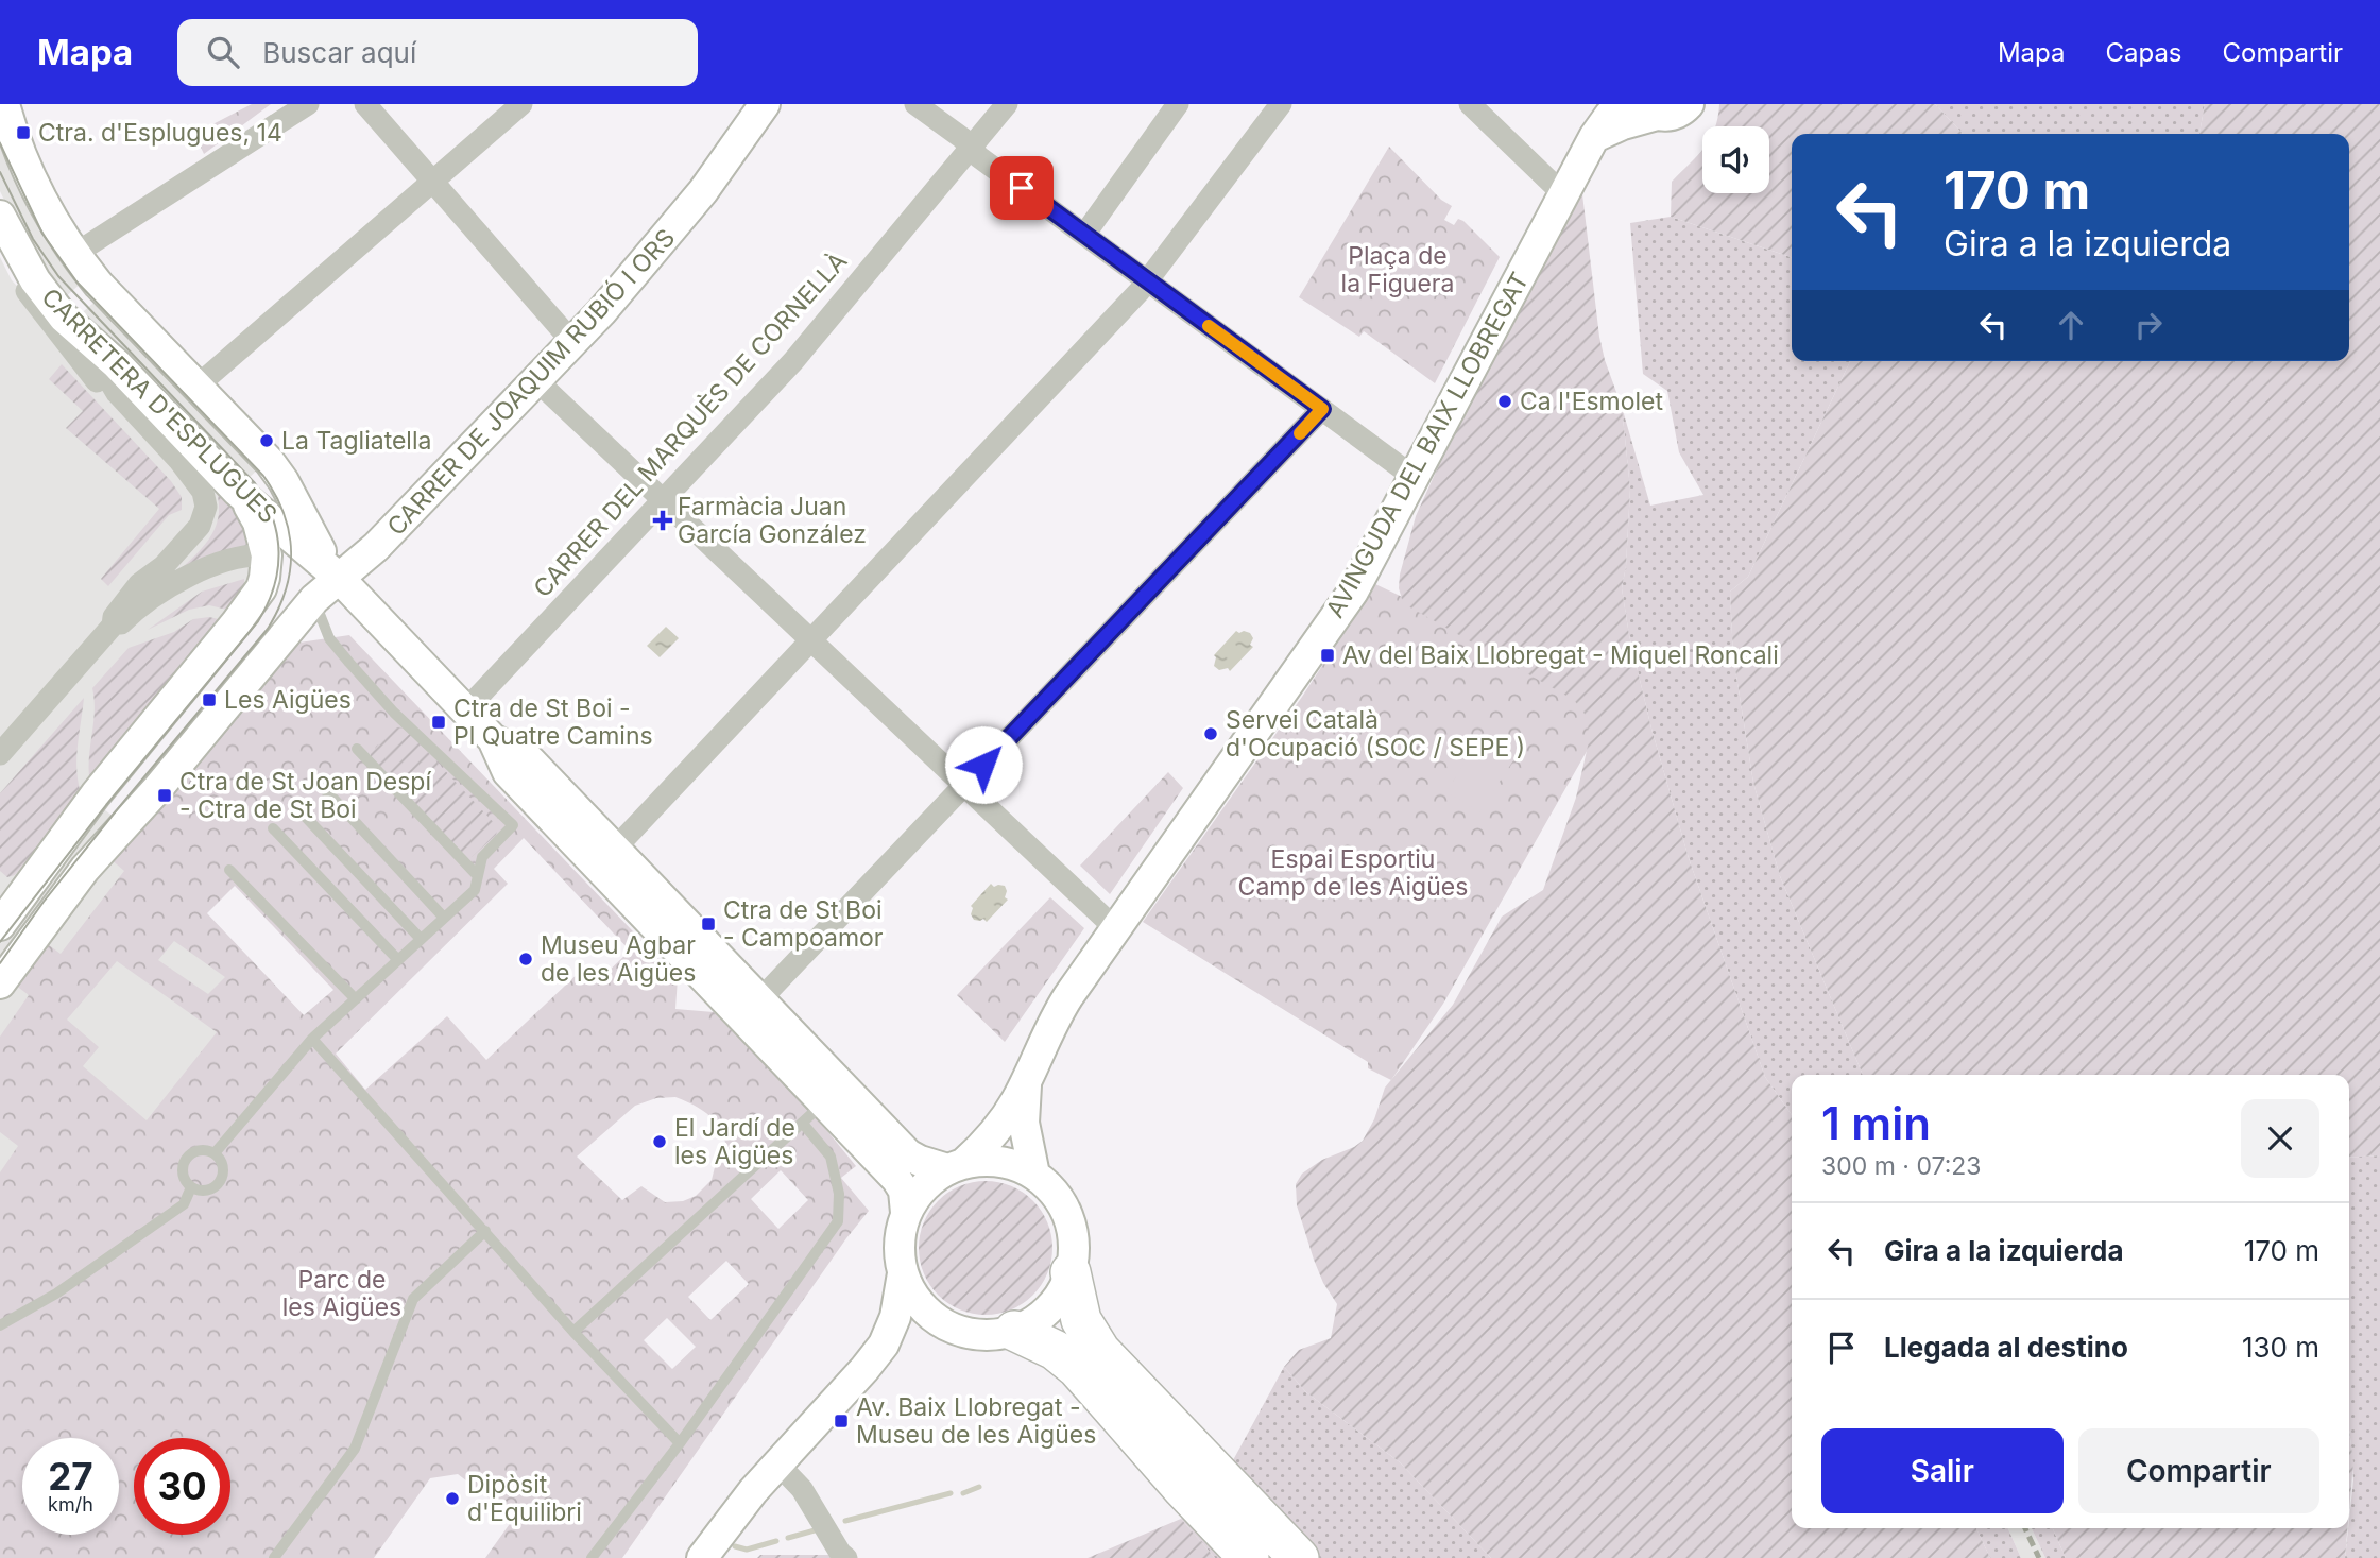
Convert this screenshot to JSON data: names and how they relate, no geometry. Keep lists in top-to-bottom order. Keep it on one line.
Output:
{"streets":{"street":["CARRER DE JOAQUIM RUBIÓ I ORS","CARRETERA D'ESPLUGUES","CARRER DEL MARQUÈS DE CORNELLÀ","AVINGUDA DEL BAIX LLOBREGAT"]},"crossings":[["CARRER DE JOAQUIM RUBIÓ I ORS","CARRETERA D'ESPLUGUES"]],"parks":["Plaça de la Figuera","Espai Esportiu Camp de les Aigües","Parc de les Aigües"],"places":{"transit":["Ctra. d'Esplugues, 14","Av del Baix Llobregat - Miquel Roncali","Les Aigües","Ctra de St Boi - Pl Quatre Camins","Ctra de St Joan Despí - Ctra de St Boi","Ctra de St Boi - Campoamor","Av. Baix Llobregat - Museu de les Aigües"],"other":["Ca l'Esmolet","La Tagliatella","Servei Català d'Ocupació (SOC / SEPE )","Museu Agbar de les Aigües","El Jardí de les Aigües","Dipòsit d'Equilibri"],"health":["Farmàcia Juan García González"]},"page":{"header":"Mapa","search":"Buscar aquí","nav":["Mapa","Capas","Compartir"],"turn":["170 m","Gira a la izquierda"],"heading":["1 min","300 m · 07:23"],"list":[{"name":"Gira a la izquierda","value":"170 m"},{"name":"Llegada al destino","value":"130 m"}],"buttons":["Salir","Compartir"],"speed":"27 km/h","limit":"30"}}
